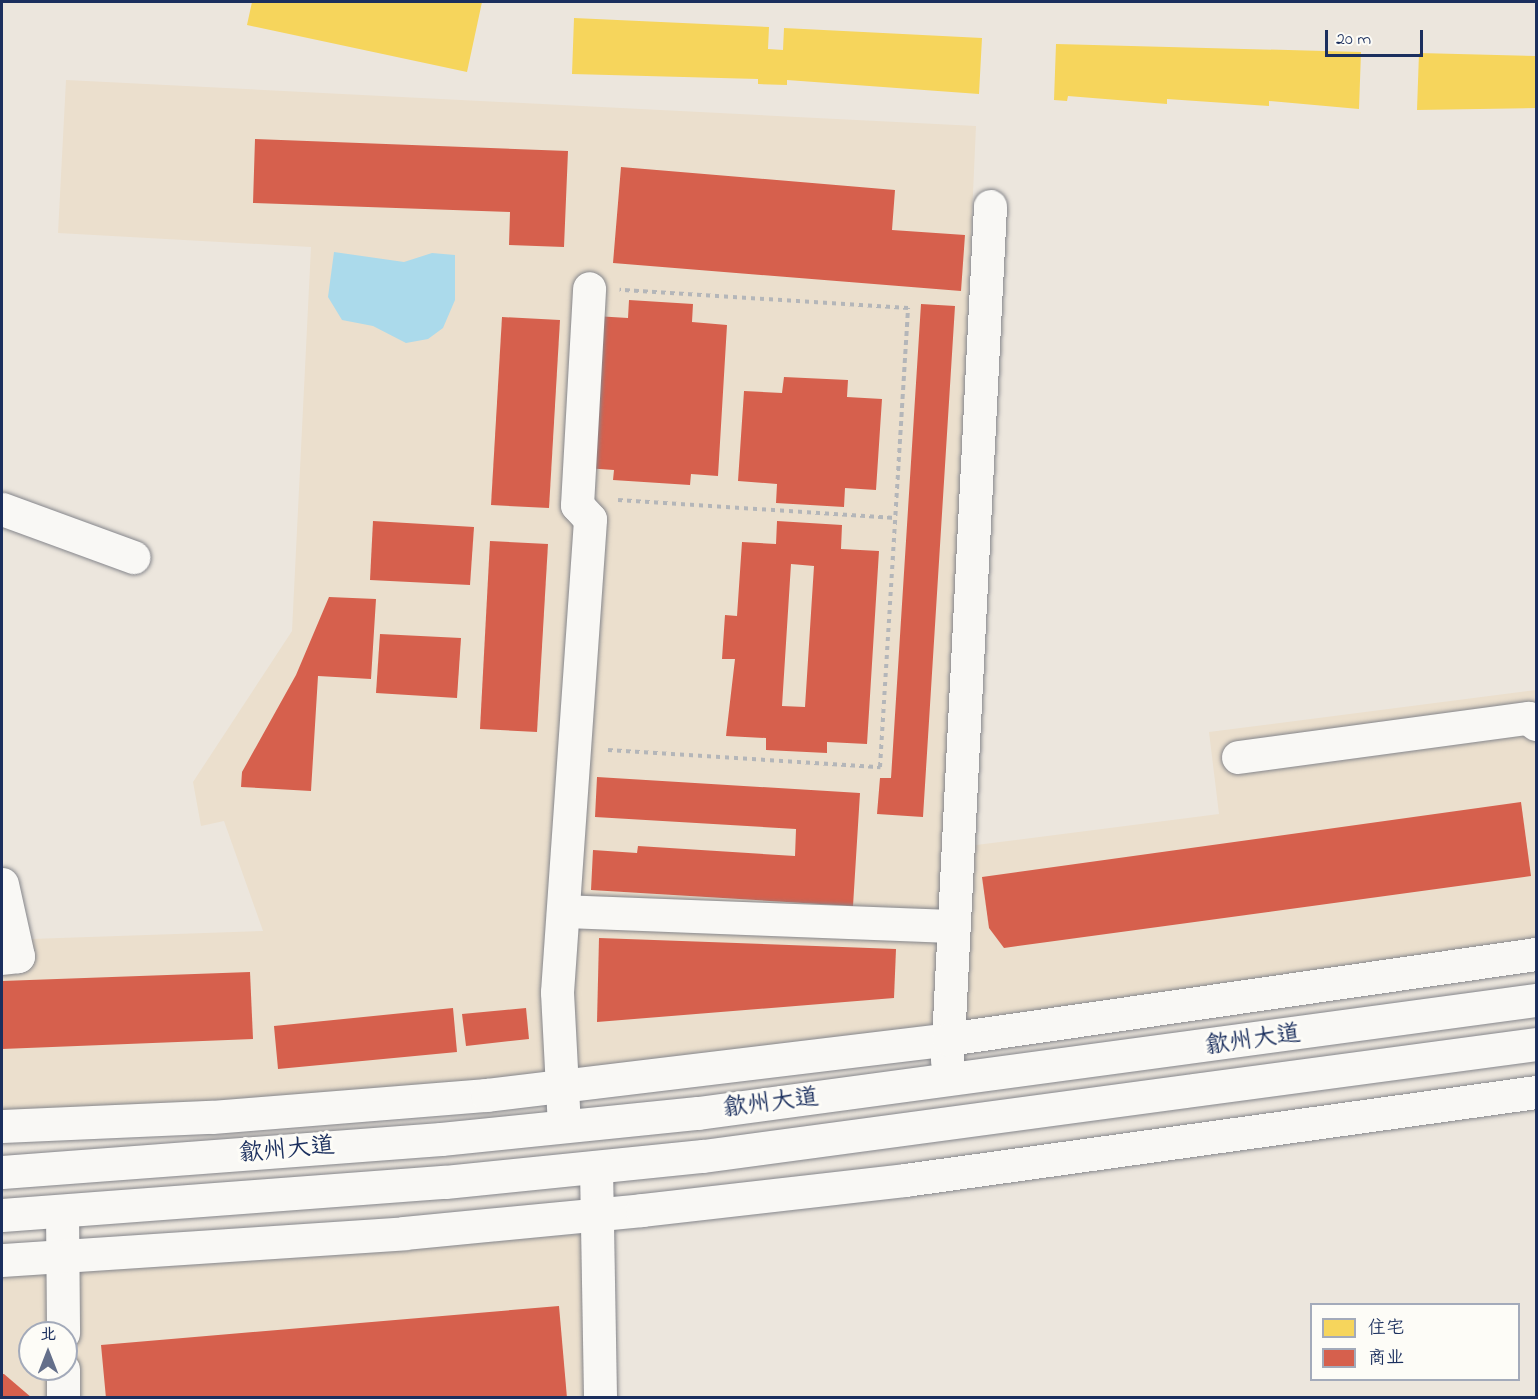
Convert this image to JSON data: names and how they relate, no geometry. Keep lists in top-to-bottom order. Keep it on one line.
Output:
{"streets":{"main road":["歙州大道"]},"legend":["住宅","商业"],"scale_bar":"20 m","north":"top"}
